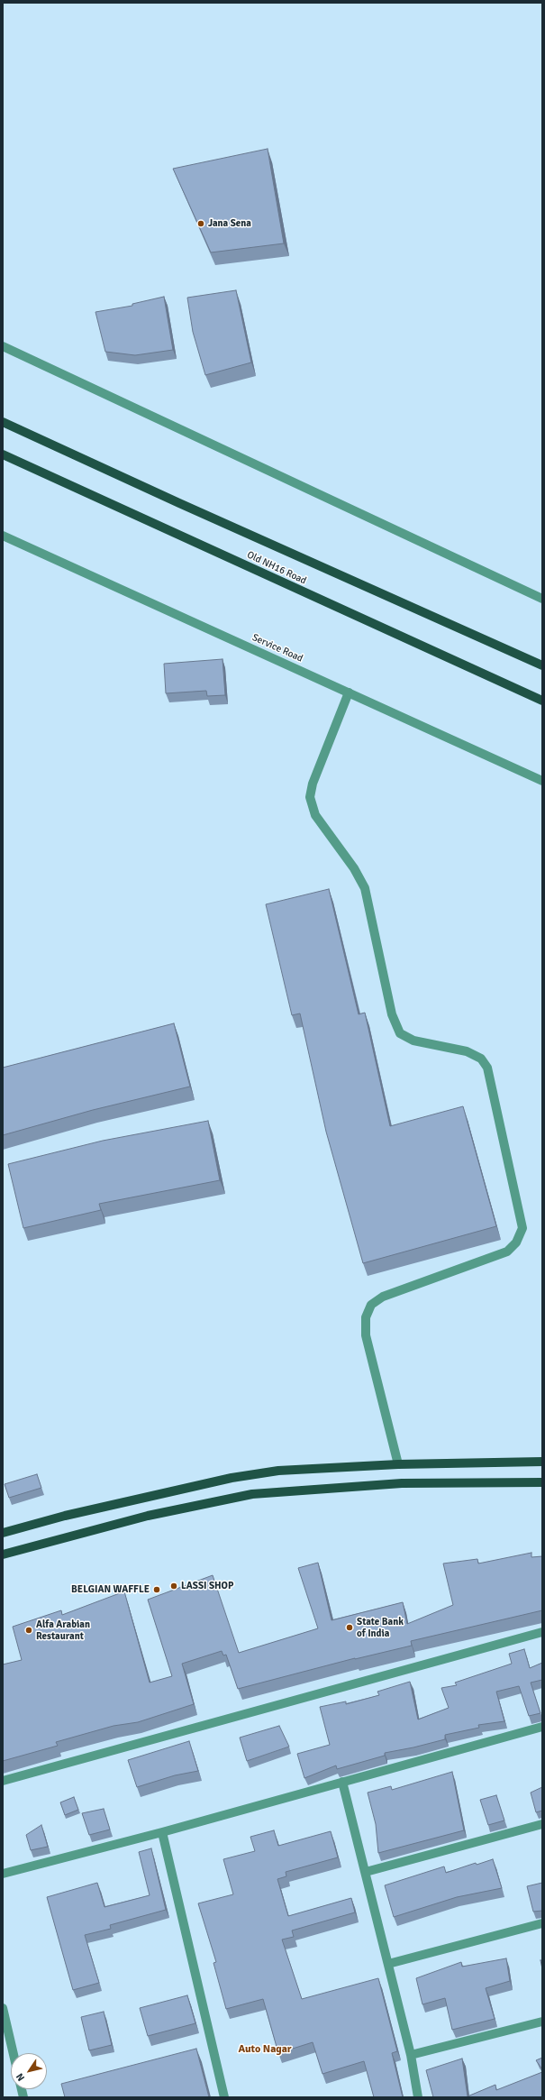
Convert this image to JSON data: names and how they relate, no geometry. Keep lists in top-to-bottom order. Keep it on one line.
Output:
{"streets":{"main road":["Old NH16 Road"],"street":["Service Road"]},"districts":["Auto Nagar"],"places":["Jana Sena","LASSI SHOP","BELGIAN WAFFLE","State Bank of India","Alfa Arabian Restaurant"],"north":"bottom left"}
